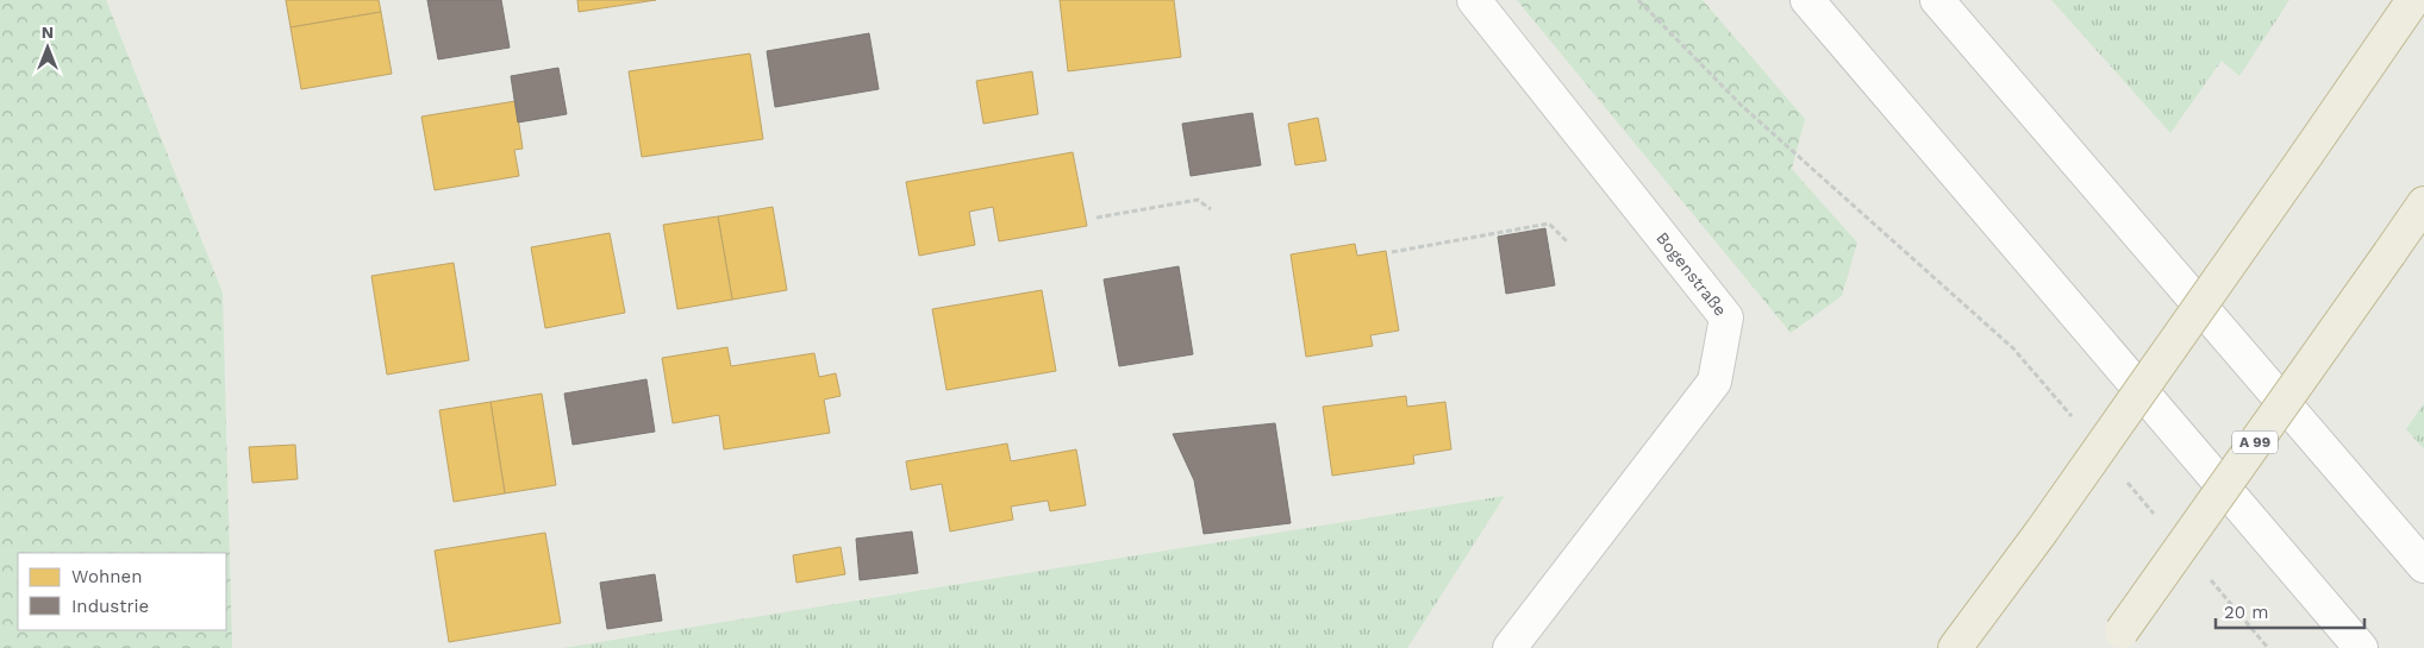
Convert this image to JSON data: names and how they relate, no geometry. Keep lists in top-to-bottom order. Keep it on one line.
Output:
{"streets":{"highway":["A 99"],"main road":["Bogenstraße"]},"legend":["Wohnen","Industrie"],"scale_bar":"20 m","north":"top"}
